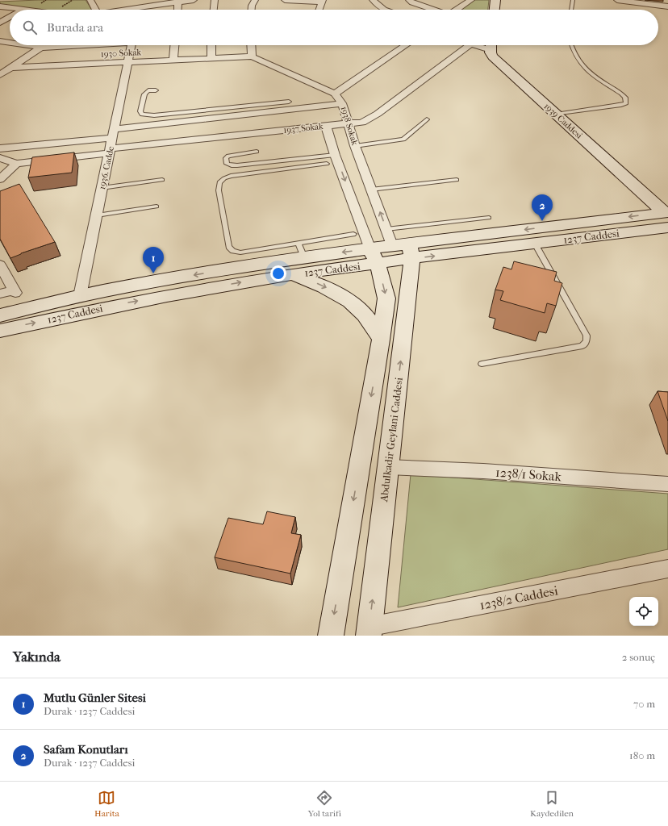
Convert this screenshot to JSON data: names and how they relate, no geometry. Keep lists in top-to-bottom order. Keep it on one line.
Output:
{"streets":{"street":["1930 Sokak","1939 Caddesi","1938 Sokak","1937 Sokak","1936. Cadde","1237 Caddesi","Abdulkadir Geylani Caddesi","1238/1 Sokak","1238/2 Caddesi"]},"crossings":[["1930 Sokak","1938 Sokak"],["1930 Sokak","1936. Cadde"],["1939 Caddesi","1237 Caddesi"],["1938 Sokak","1937 Sokak"],["1938 Sokak","1237 Caddesi"],["1938 Sokak","Abdulkadir Geylani Caddesi"],["1937 Sokak","1936. Cadde"],["1936. Cadde","1237 Caddesi"],["1237 Caddesi","Abdulkadir Geylani Caddesi"],["Abdulkadir Geylani Caddesi","1238/1 Sokak"],["Abdulkadir Geylani Caddesi","1238/2 Caddesi"]],"page":{"search":"Burada ara","pins":["2","1"],"heading":["Yakında","2 sonuç"],"list":[{"mark":"1","name":"Mutlu Günler Sitesi","note":"Durak · 1237 Caddesi","value":"70 m"},{"mark":"2","name":"Safam Konutları","note":"Durak · 1237 Caddesi","value":"180 m"}],"nav":["Harita","Yol tarifi","Kaydedilen"]}}
